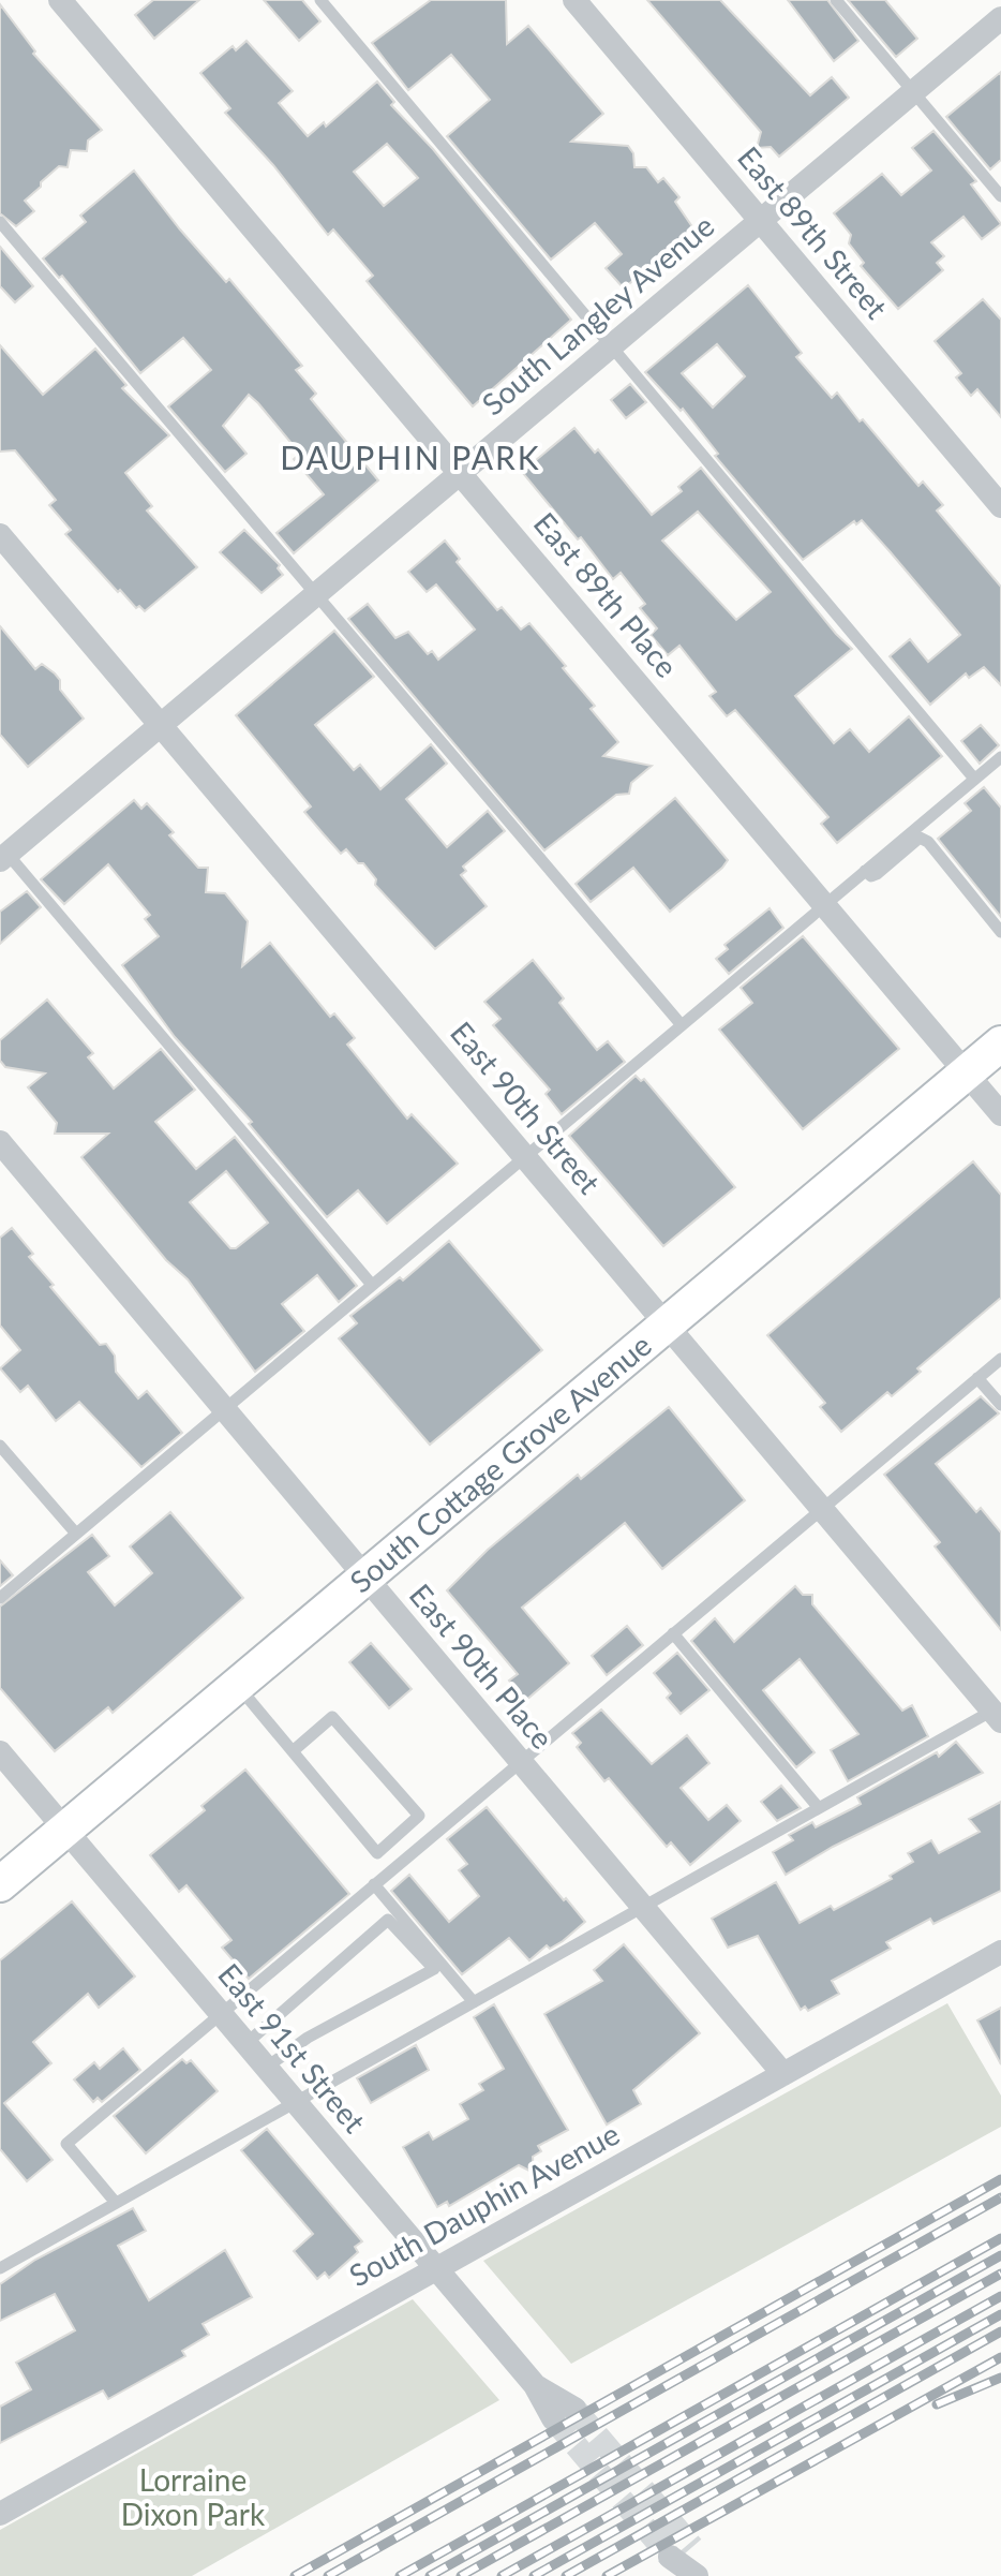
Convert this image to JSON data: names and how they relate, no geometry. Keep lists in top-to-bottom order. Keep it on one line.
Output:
{"streets":{"main road":["South Cottage Grove Avenue"],"street":["East 89th Street","South Langley Avenue","East 89th Place","East 90th Street","East 90th Place","East 91st Street","South Dauphin Avenue"]},"crossings":[["East 89th Street","South Langley Avenue"],["South Langley Avenue","East 89th Place"],["South Langley Avenue","East 90th Street"],["East 89th Place","South Cottage Grove Avenue"],["East 90th Street","South Cottage Grove Avenue"],["South Cottage Grove Avenue","East 90th Place"],["South Cottage Grove Avenue","East 91st Street"],["East 90th Place","South Dauphin Avenue"],["East 91st Street","South Dauphin Avenue"]],"districts":["DAUPHIN PARK"],"parks":["Lorraine Dixon Park"]}
